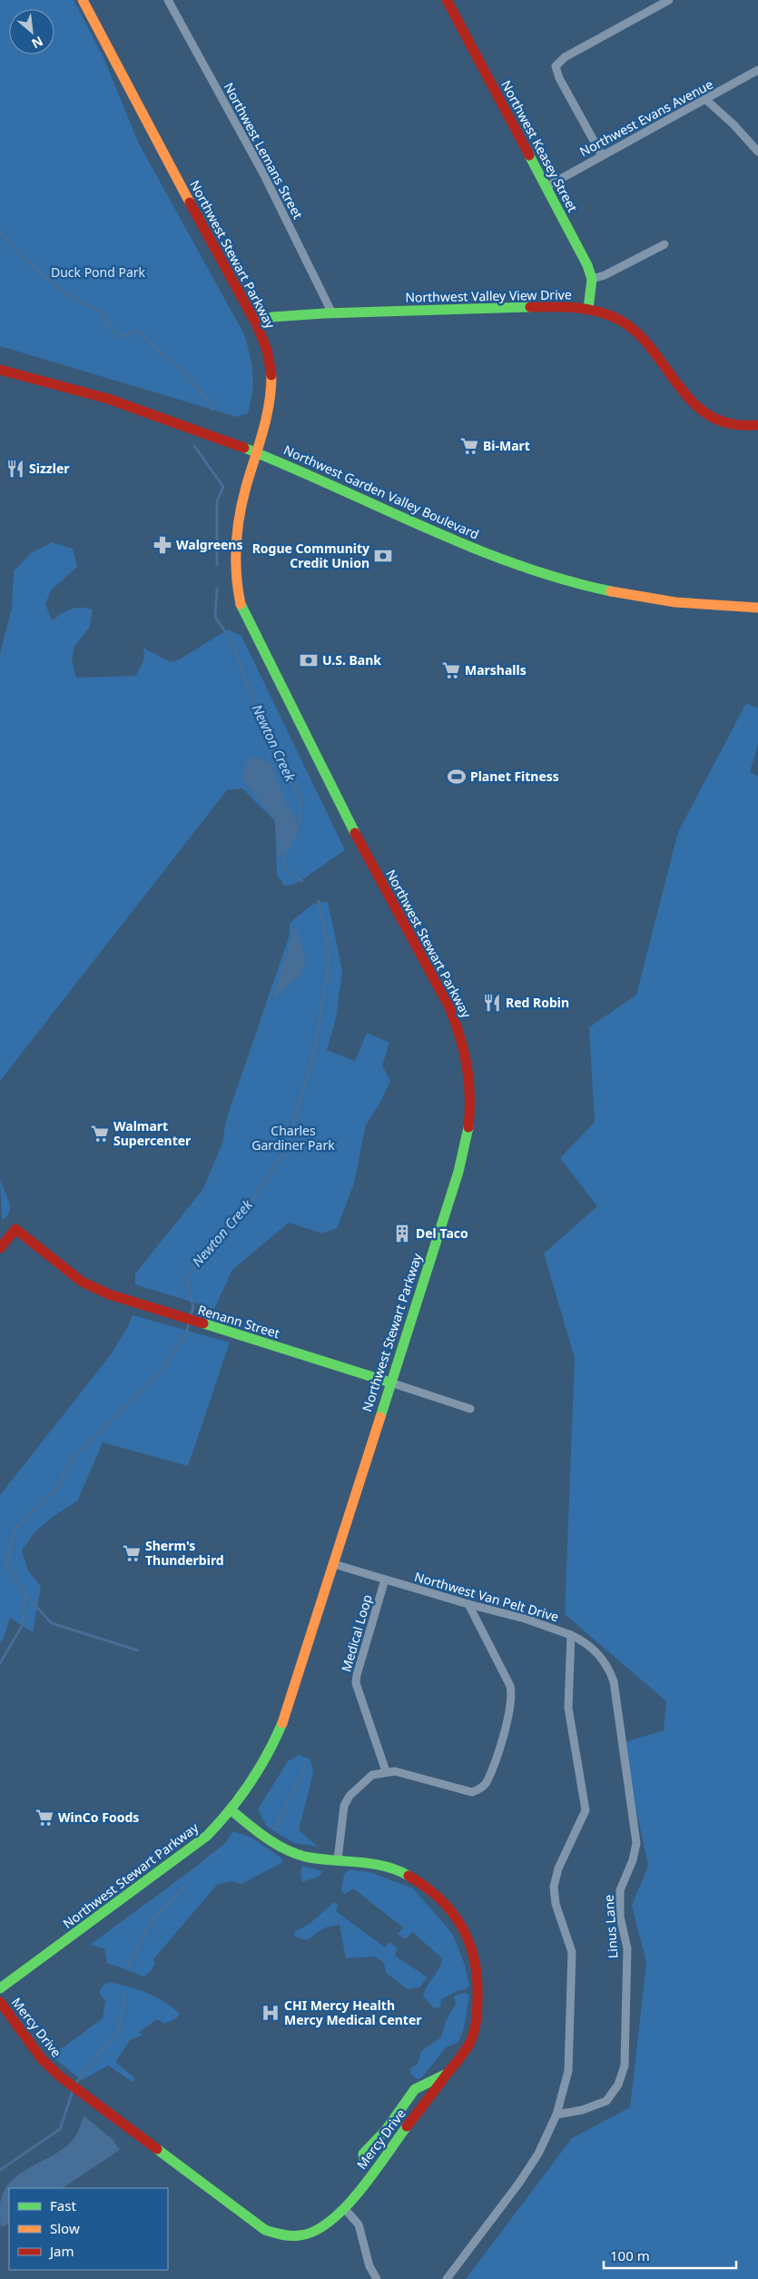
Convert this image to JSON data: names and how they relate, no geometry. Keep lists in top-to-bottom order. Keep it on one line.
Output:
{"streets":{"main road":["Northwest Keasey Street","Northwest Stewart Parkway","Northwest Valley View Drive","Northwest Garden Valley Boulevard","Renann Street","Mercy Drive"],"street":["Northwest Evans Avenue","Northwest Lemans Street","Northwest Van Pelt Drive","Medical Loop","Linus Lane"]},"crossings":[["Northwest Evans Avenue","Northwest Keasey Street"],["Northwest Keasey Street","Northwest Valley View Drive"],["Northwest Lemans Street","Northwest Valley View Drive"],["Northwest Stewart Parkway","Northwest Valley View Drive"],["Northwest Stewart Parkway","Northwest Garden Valley Boulevard"],["Northwest Stewart Parkway","Renann Street"],["Northwest Stewart Parkway","Northwest Van Pelt Drive"],["Northwest Stewart Parkway","Mercy Drive"],["Northwest Van Pelt Drive","Medical Loop"],["Northwest Van Pelt Drive","Linus Lane"]],"water":["Newton Creek"],"parks":["Duck Pond Park","Charles Gardiner Park"],"places":{"supermarket":["Bi-Mart","Marshalls","Walmart Supercenter","Sherm's Thunderbird","WinCo Foods"],"restaurant":["Sizzler","Red Robin"],"pharmacy":["Walgreens"],"bank":["Rogue Community Credit Union","U.S. Bank"],"sports":["Planet Fitness"],"building":["Del Taco"],"hospital":["CHI Mercy Health Mercy Medical Center"]},"legend":["Fast","Slow","Jam"],"scale_bar":"100 m","north":"bottom right"}
